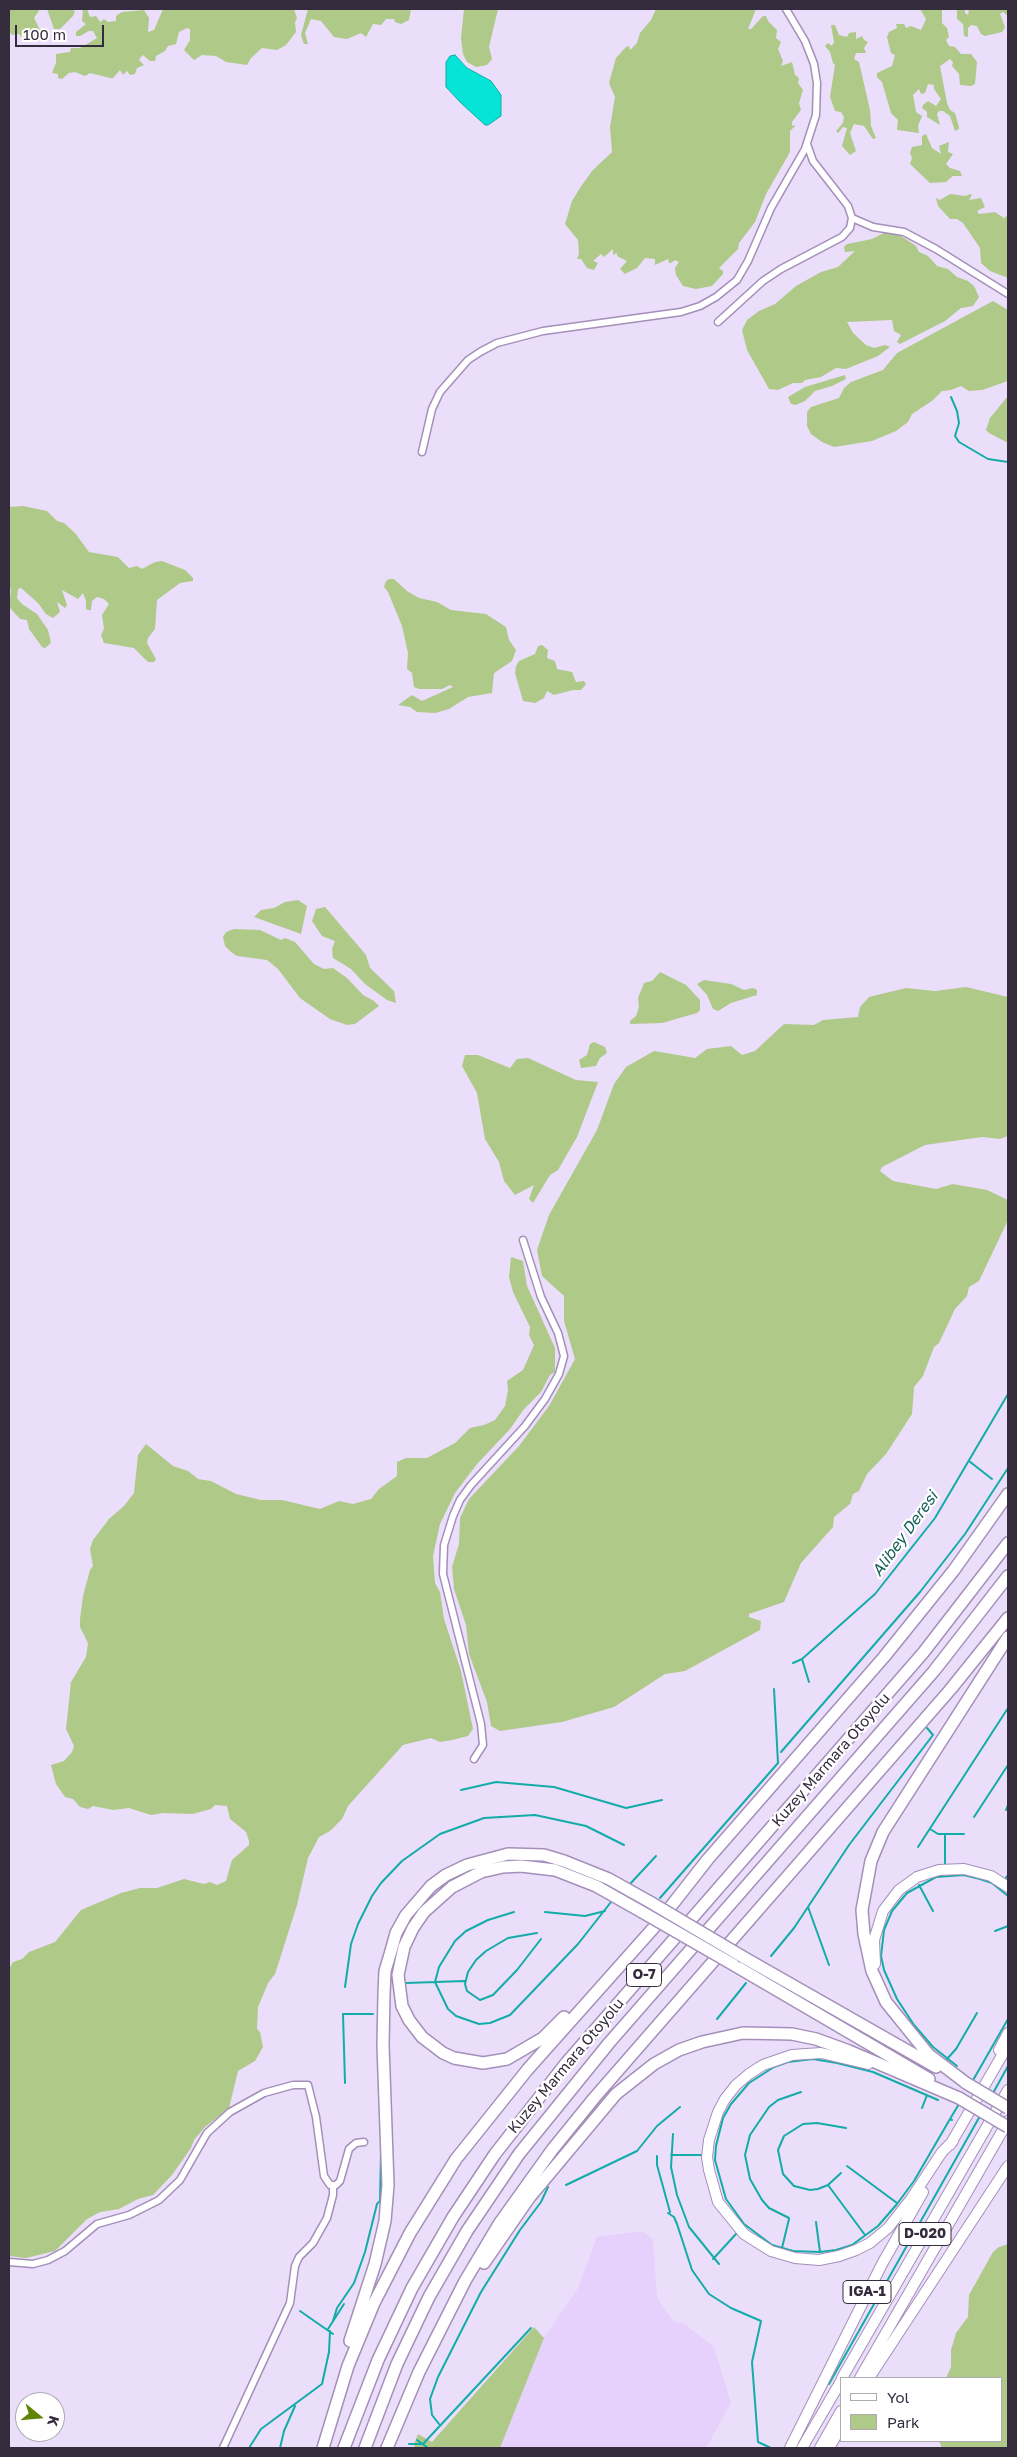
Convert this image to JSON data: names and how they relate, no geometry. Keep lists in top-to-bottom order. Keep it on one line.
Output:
{"streets":{"highway":["Kuzey Marmara Otoyolu","O-7","D-020","IGA-1"]},"water":["Alibey Deresi"],"legend":["Yol","Park"],"scale_bar":"100 m","north":"right"}
